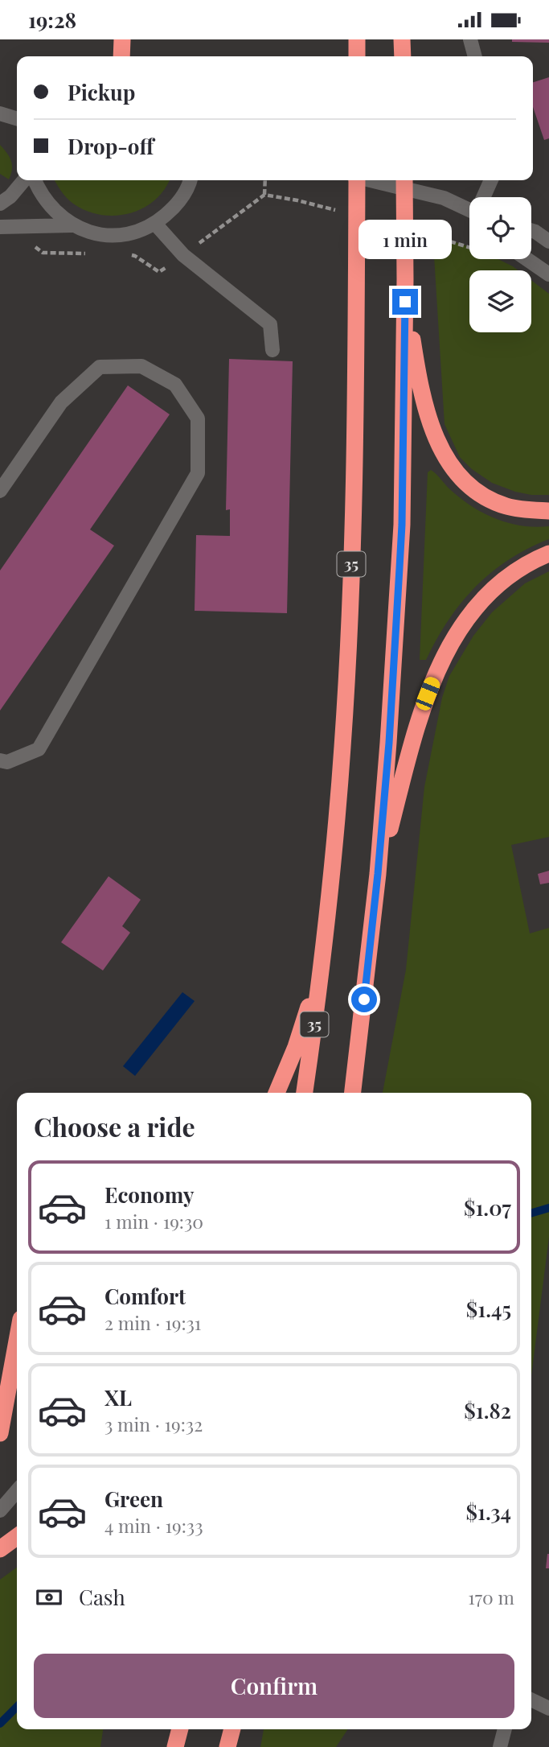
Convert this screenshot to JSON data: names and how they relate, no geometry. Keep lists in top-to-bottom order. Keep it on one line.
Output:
{"streets":{"highway":["35"]},"page":{"status":"19:28","banner":["Pickup","Drop-off"],"bubble":"1 min","heading":"Choose a ride","list":[{"name":"Economy","note":"1 min · 19:30","value":"$1.07"},{"name":"Comfort","note":"2 min · 19:31","value":"$1.45"},{"name":"XL","note":"3 min · 19:32","value":"$1.82"},{"name":"Green","note":"4 min · 19:33","value":"$1.34"}],"pay":["Cash","170 m"],"buttons":"Confirm"}}
